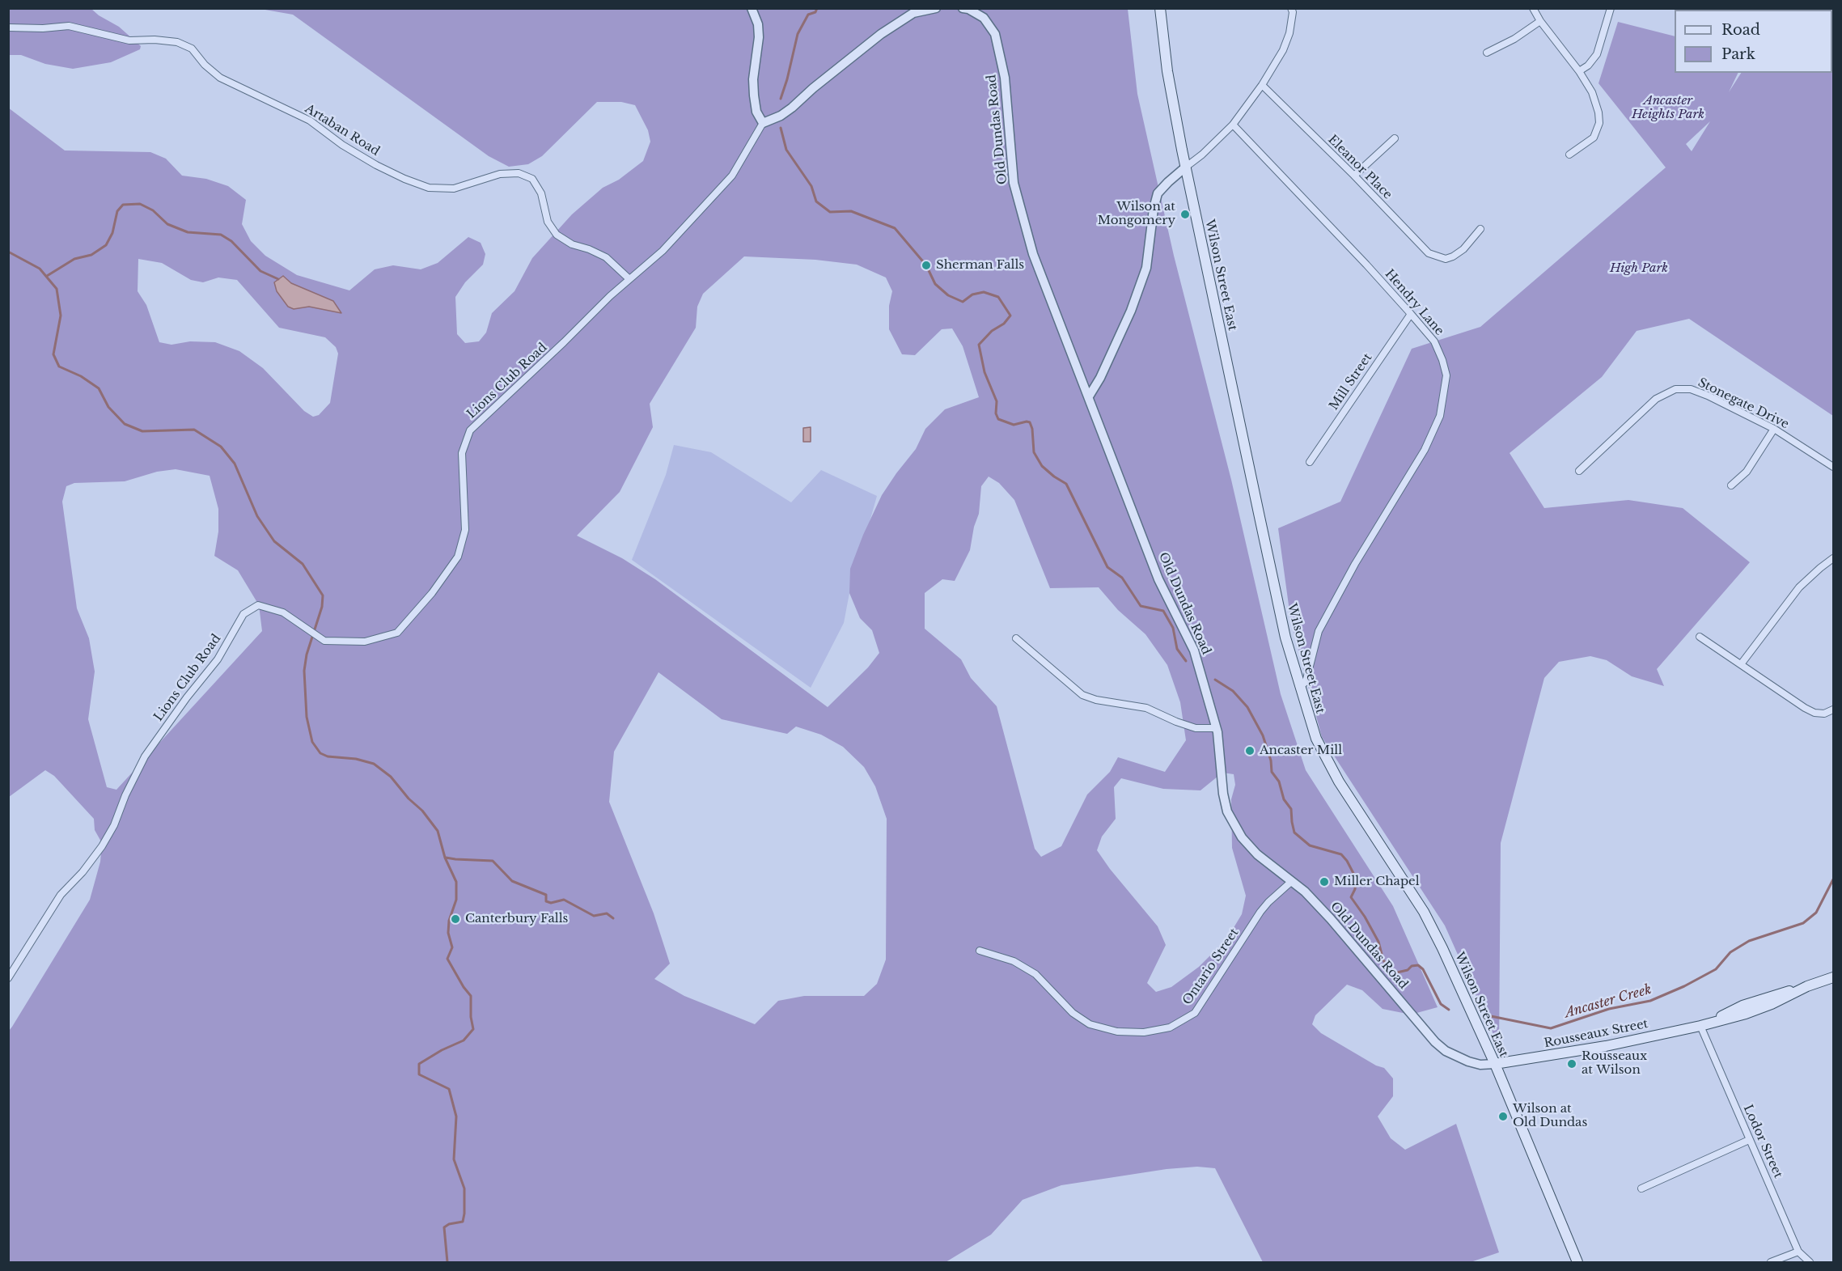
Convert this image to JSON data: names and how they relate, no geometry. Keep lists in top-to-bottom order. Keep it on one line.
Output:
{"streets":{"main road":["Wilson Street East","Rousseaux Street"],"street":["Old Dundas Road","Artaban Road","Eleanor Place","Hendry Lane","Lions Club Road","Mill Street","Stonegate Drive","Ontario Street","Lodor Street"]},"crossings":[["Old Dundas Road","Wilson Street East"],["Old Dundas Road","Ontario Street"],["Old Dundas Road","Rousseaux Street"],["Artaban Road","Lions Club Road"],["Wilson Street East","Hendry Lane"],["Wilson Street East","Rousseaux Street"],["Hendry Lane","Mill Street"],["Rousseaux Street","Lodor Street"]],"water":["Ancaster Creek"],"parks":["Ancaster Heights Park","High Park"],"places":["Wilson at Mongomery","Sherman Falls","Ancaster Mill","Miller Chapel","Canterbury Falls","Rousseaux at Wilson","Wilson at Old Dundas"],"legend":["Road","Park"]}
